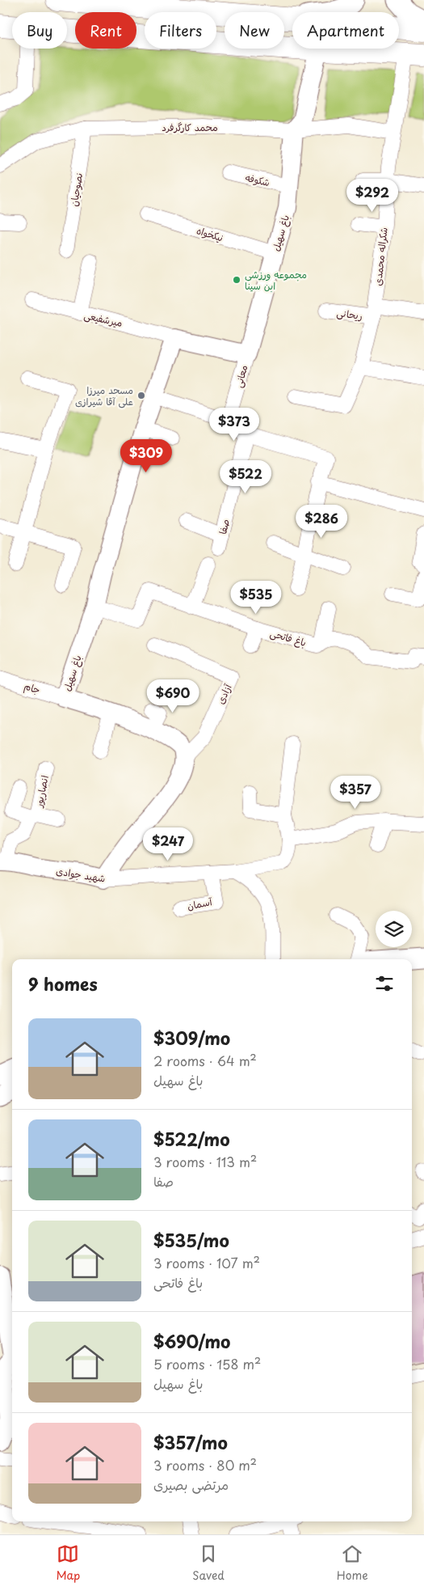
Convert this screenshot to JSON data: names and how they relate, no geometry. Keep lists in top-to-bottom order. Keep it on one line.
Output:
{"streets":{"street":["محمد کارگرفرد","شکوفه","نصوحیان","باغ سهیل","نیکخواه","شکراله محمدی","ریحانی","میرشفیعی","معانی","صفا","باغ فاتحی","جام","آزادی","انصارپور","شهید جوادی","آسمان"]},"crossings":[["محمد کارگرفرد","نصوحیان"],["محمد کارگرفرد","باغ سهیل"],["محمد کارگرفرد","شکراله محمدی"],["شکوفه","باغ سهیل"],["باغ سهیل","نیکخواه"],["باغ سهیل","میرشفیعی"],["باغ سهیل","معانی"],["باغ سهیل","باغ فاتحی"],["باغ سهیل","جام"],["باغ سهیل","آزادی"],["شکراله محمدی","ریحانی"],["انصارپور","شهید جوادی"],["شهید جوادی","آسمان"]],"places":["مجموعه ورزشی ابن سینا","مسجد میرزا علی آقا شیرازی"],"page":{"chip":["Buy","Rent","Filters","New","Apartment"],"price":["$292","$373","$309","$522","$286","$535","$690","$357","$247"],"heading":"9 homes","list":[{"name":"$309/mo","note":"2 rooms · 64 m² · باغ سهیل"},{"name":"$522/mo","note":"3 rooms · 113 m² · صفا"},{"name":"$535/mo","note":"3 rooms · 107 m² · باغ فاتحی"},{"name":"$690/mo","note":"5 rooms · 158 m² · باغ سهیل"},{"name":"$357/mo","note":"3 rooms · 80 m² · مرتضی بصیری"}],"tabs":["Map","Saved","Home"]}}
